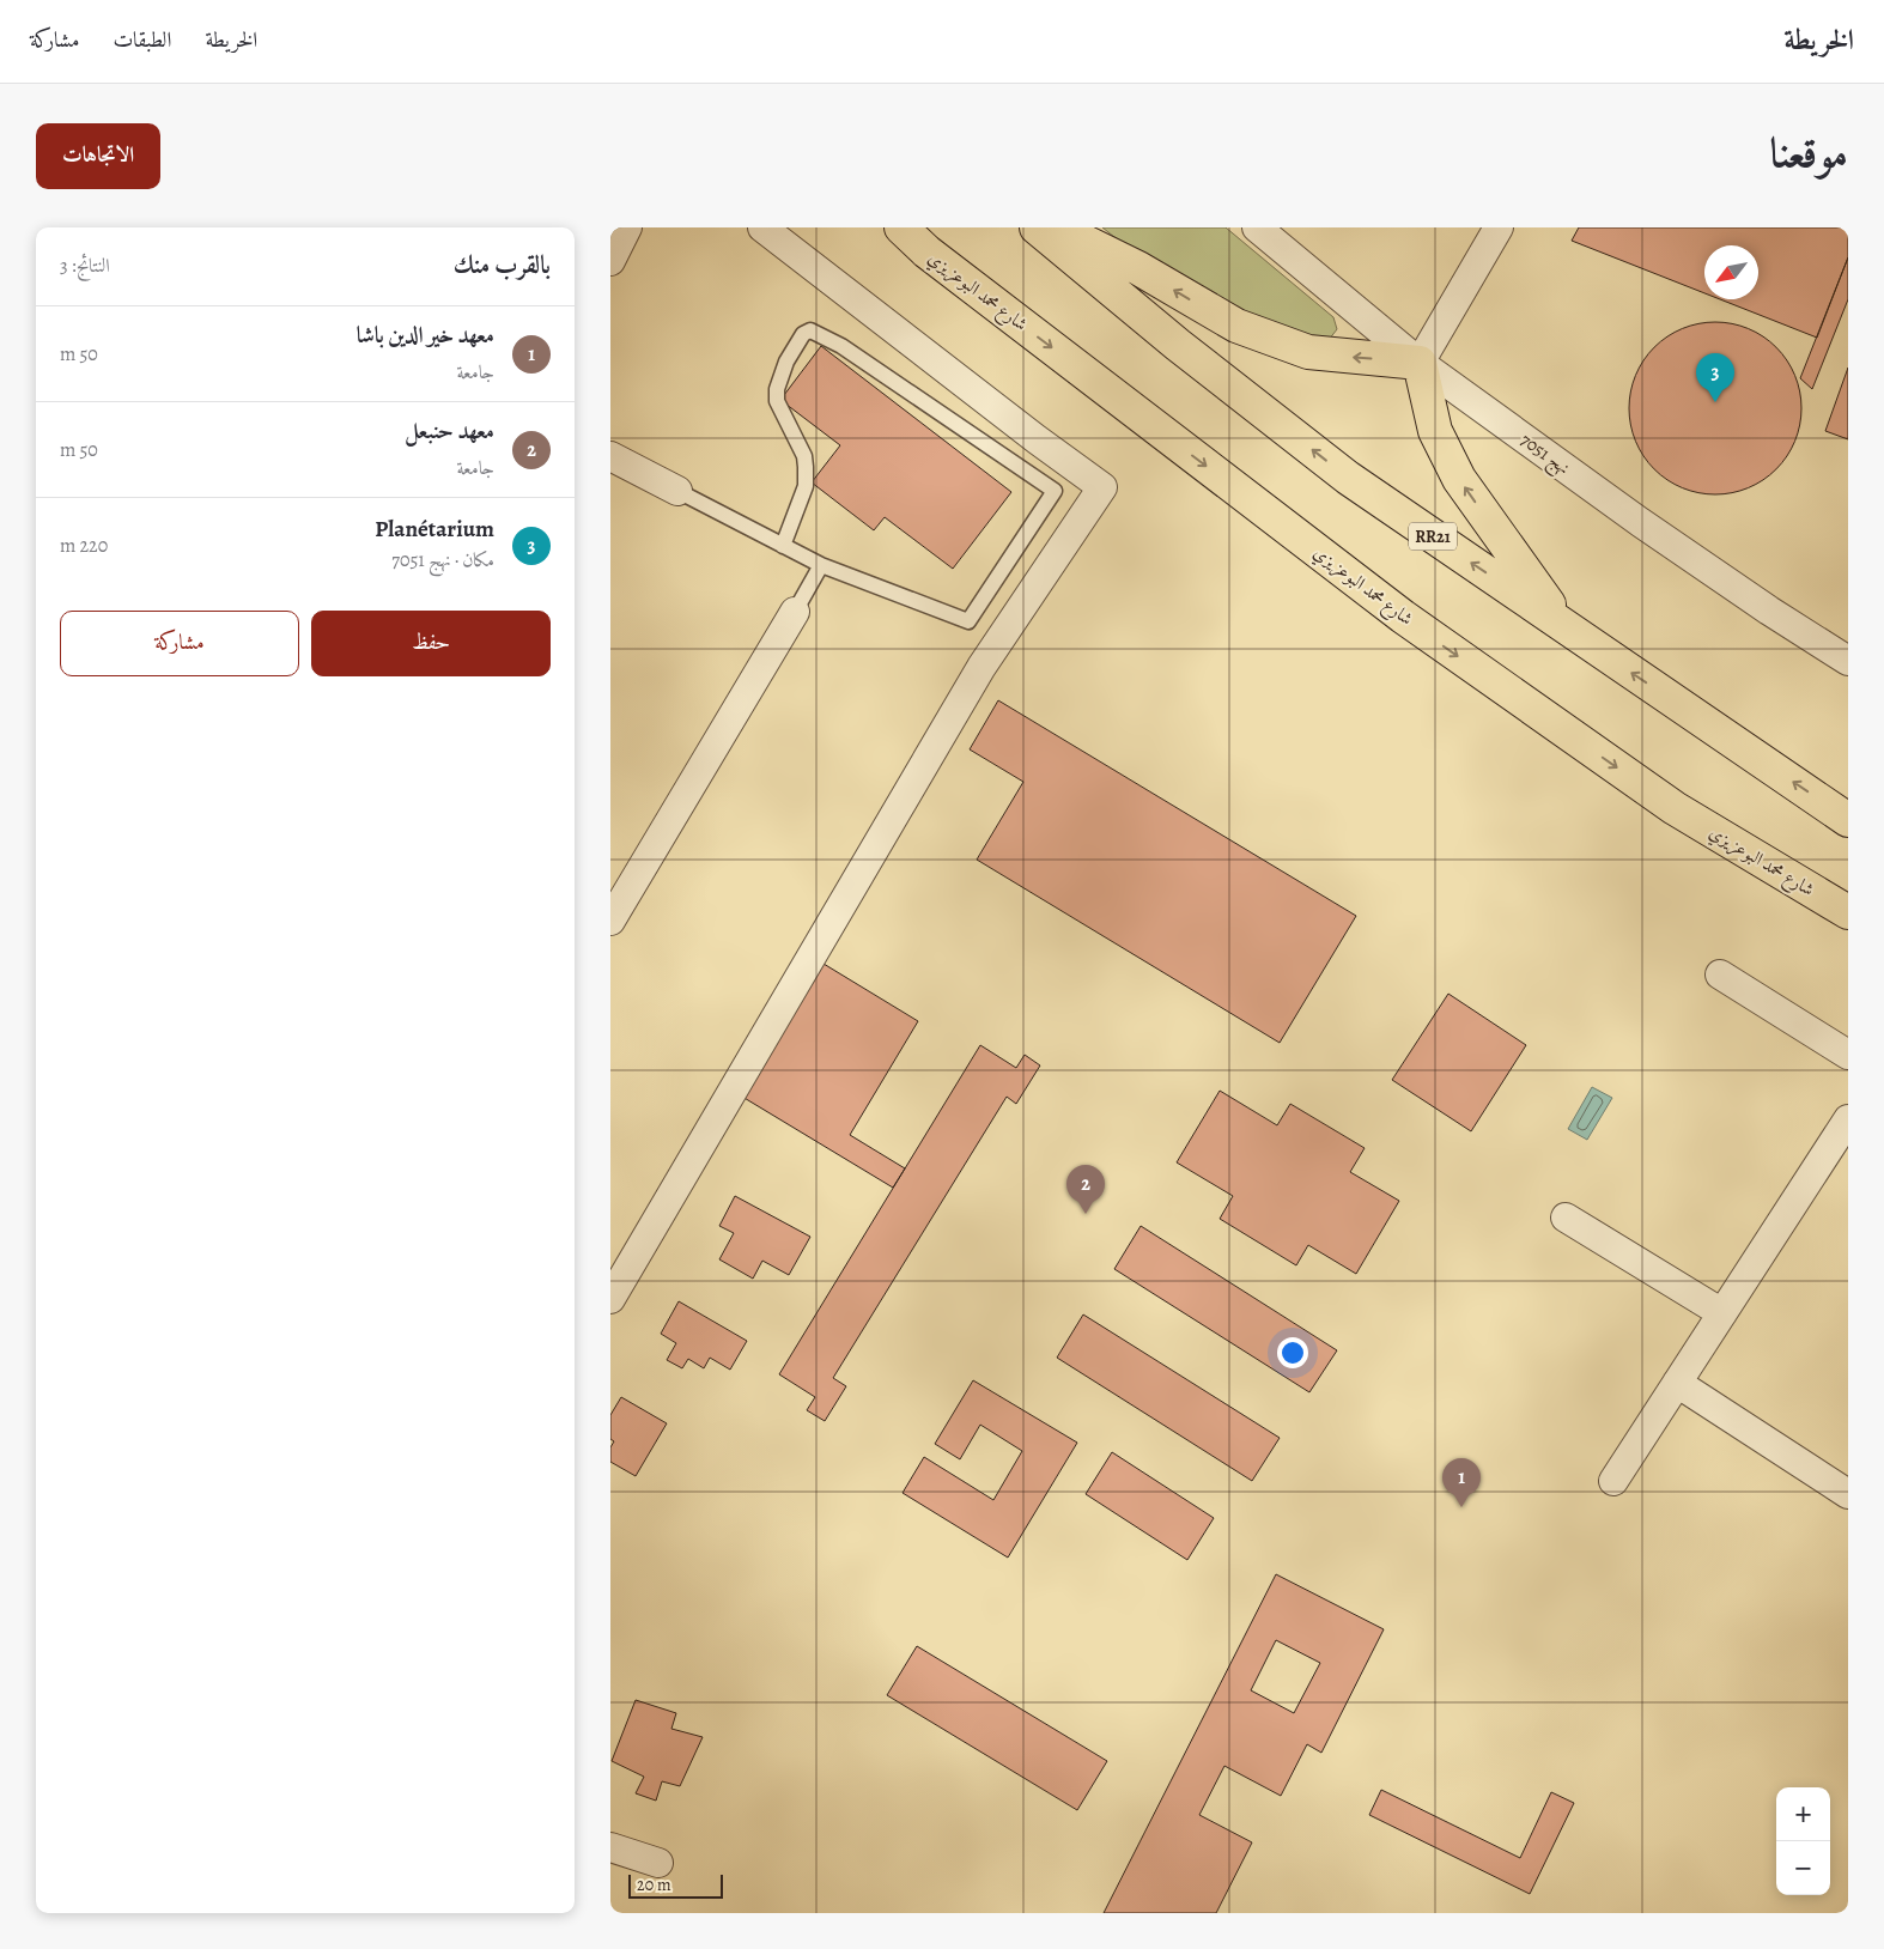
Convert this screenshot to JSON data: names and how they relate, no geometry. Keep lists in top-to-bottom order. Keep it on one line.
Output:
{"streets":{"highway":["شارع محمد البوعزيزي","RR21"],"street":["نهج 7051"]},"scale_bar":"20 m","north":"bottom left","page":{"header":"الخريطة","nav":["الخريطة","الطبقات","مشاركة"],"title":"موقعنا","buttons":["الاتجاهات",["حفظ","مشاركة"]],"heading":["بالقرب منك","النتائج: 3"],"list":[{"mark":"1","name":"معهد خير الدين باشا","note":"جامعة","value":"50 m"},{"mark":"2","name":"معهد حنبعل","note":"جامعة","value":"50 m"},{"mark":"3","name":"Planétarium","note":"مكان · نهج 7051","value":"220 m"}],"pins":["3","2","1"],"map_buttons":["+","−"],"scale":"20 m"}}
